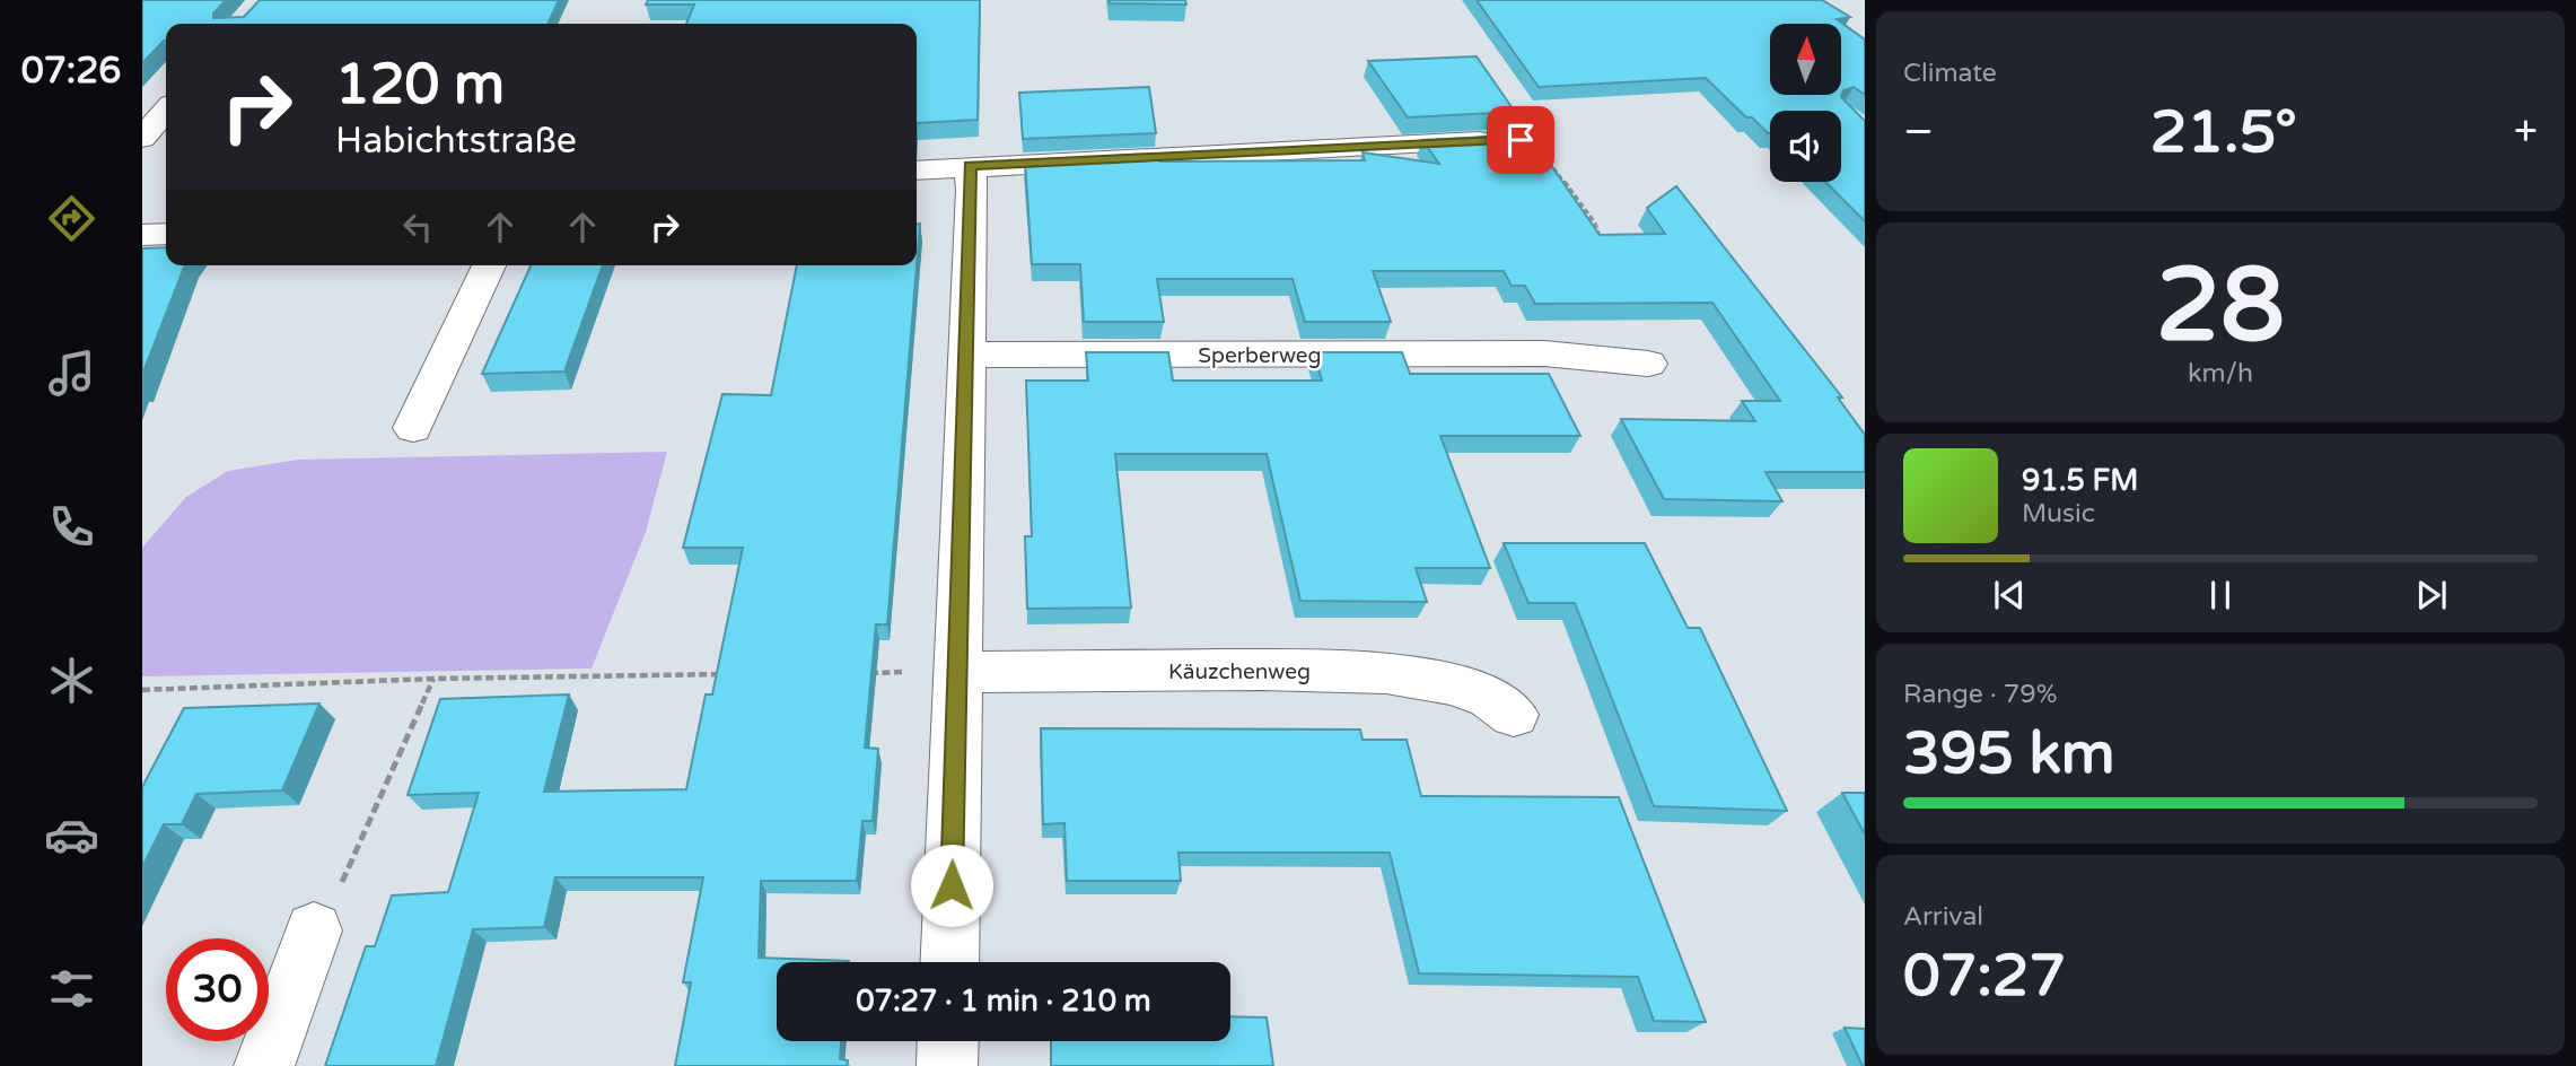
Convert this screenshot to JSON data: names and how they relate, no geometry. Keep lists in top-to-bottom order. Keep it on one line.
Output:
{"streets":{"street":["Sperberweg","Käuzchenweg"]},"north":"top","page":{"tabs":"07:26","tile":["Climate",["28","km/h"],["Range · 79%","395 km"],["Arrival","07:27"]],"turn":["120 m","Habichtstraße"],"heat":["−","21.5°","+"],"song":["91.5 FM","Music"],"limit":"30","trip":"07:27 · 1 min · 210 m"}}
